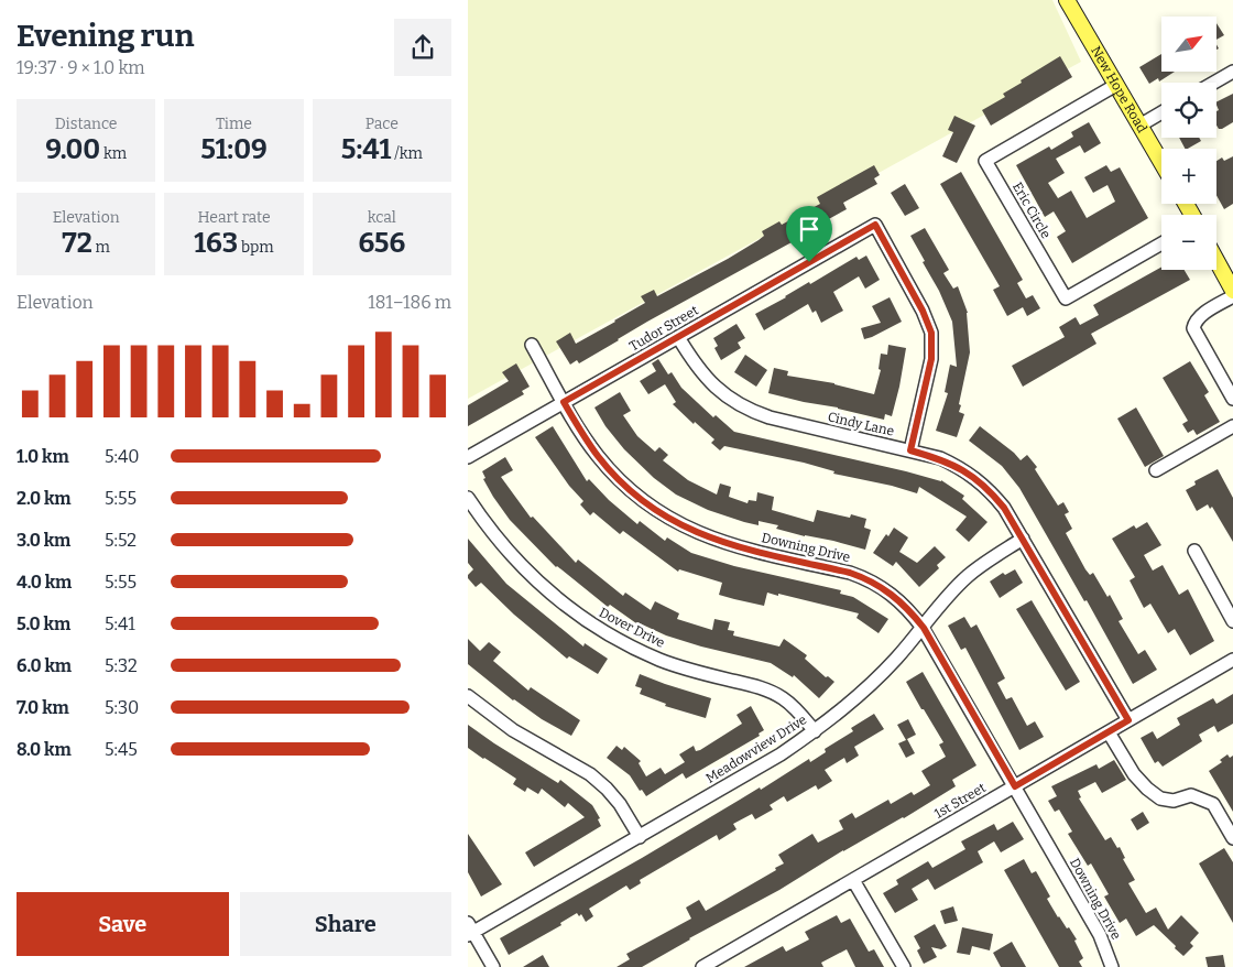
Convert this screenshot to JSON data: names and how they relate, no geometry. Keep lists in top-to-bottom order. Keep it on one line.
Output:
{"streets":{"main road":["New Hope Road"],"street":["Eric Circle","Tudor Street","Cindy Lane","Downing Drive","Dover Drive","Meadowview Drive","1st Street"]},"crossings":[["New Hope Road","Eric Circle"],["Tudor Street","Cindy Lane"],["Tudor Street","Downing Drive"],["Cindy Lane","Meadowview Drive"],["Cindy Lane","1st Street"],["Downing Drive","Meadowview Drive"],["Downing Drive","1st Street"],["Dover Drive","Meadowview Drive"]],"north":"top right","page":{"heading":["Evening run","19:37 · 9 × 1.0 km"],"map_buttons":["+","−"],"stats":[["Distance","9.00 km"],["Time","51:09"],["Pace","5:41 /km"],["Elevation","72 m"],["Heart rate","163 bpm"],["kcal","656"]],"chart":["Elevation","181–186 m"],"list":[{"name":"1.0 km","note":"5:40"},{"name":"2.0 km","note":"5:55"},{"name":"3.0 km","note":"5:52"},{"name":"4.0 km","note":"5:55"},{"name":"5.0 km","note":"5:41"},{"name":"6.0 km","note":"5:32"},{"name":"7.0 km","note":"5:30"},{"name":"8.0 km","note":"5:45"}],"buttons":["Save","Share"]}}
